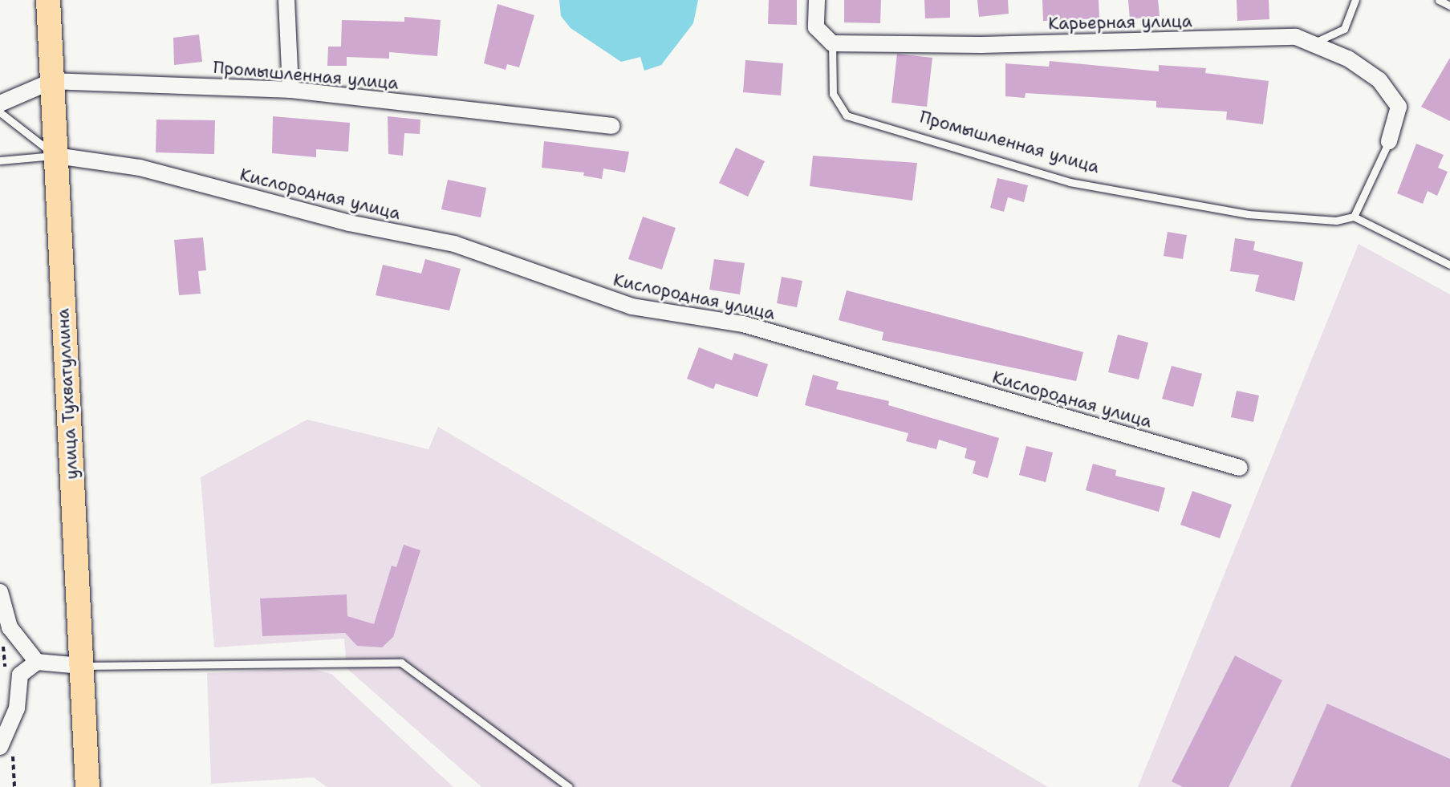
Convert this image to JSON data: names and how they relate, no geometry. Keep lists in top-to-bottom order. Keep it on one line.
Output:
{"streets":{"main road":["улица Тухватуллина"],"street":["Карьерная улица","Промышленная улица","Кислородная улица"]},"crossings":[["Карьерная улица","Промышленная улица"],["Промышленная улица","улица Тухватуллина"],["Кислородная улица","улица Тухватуллина"]]}
